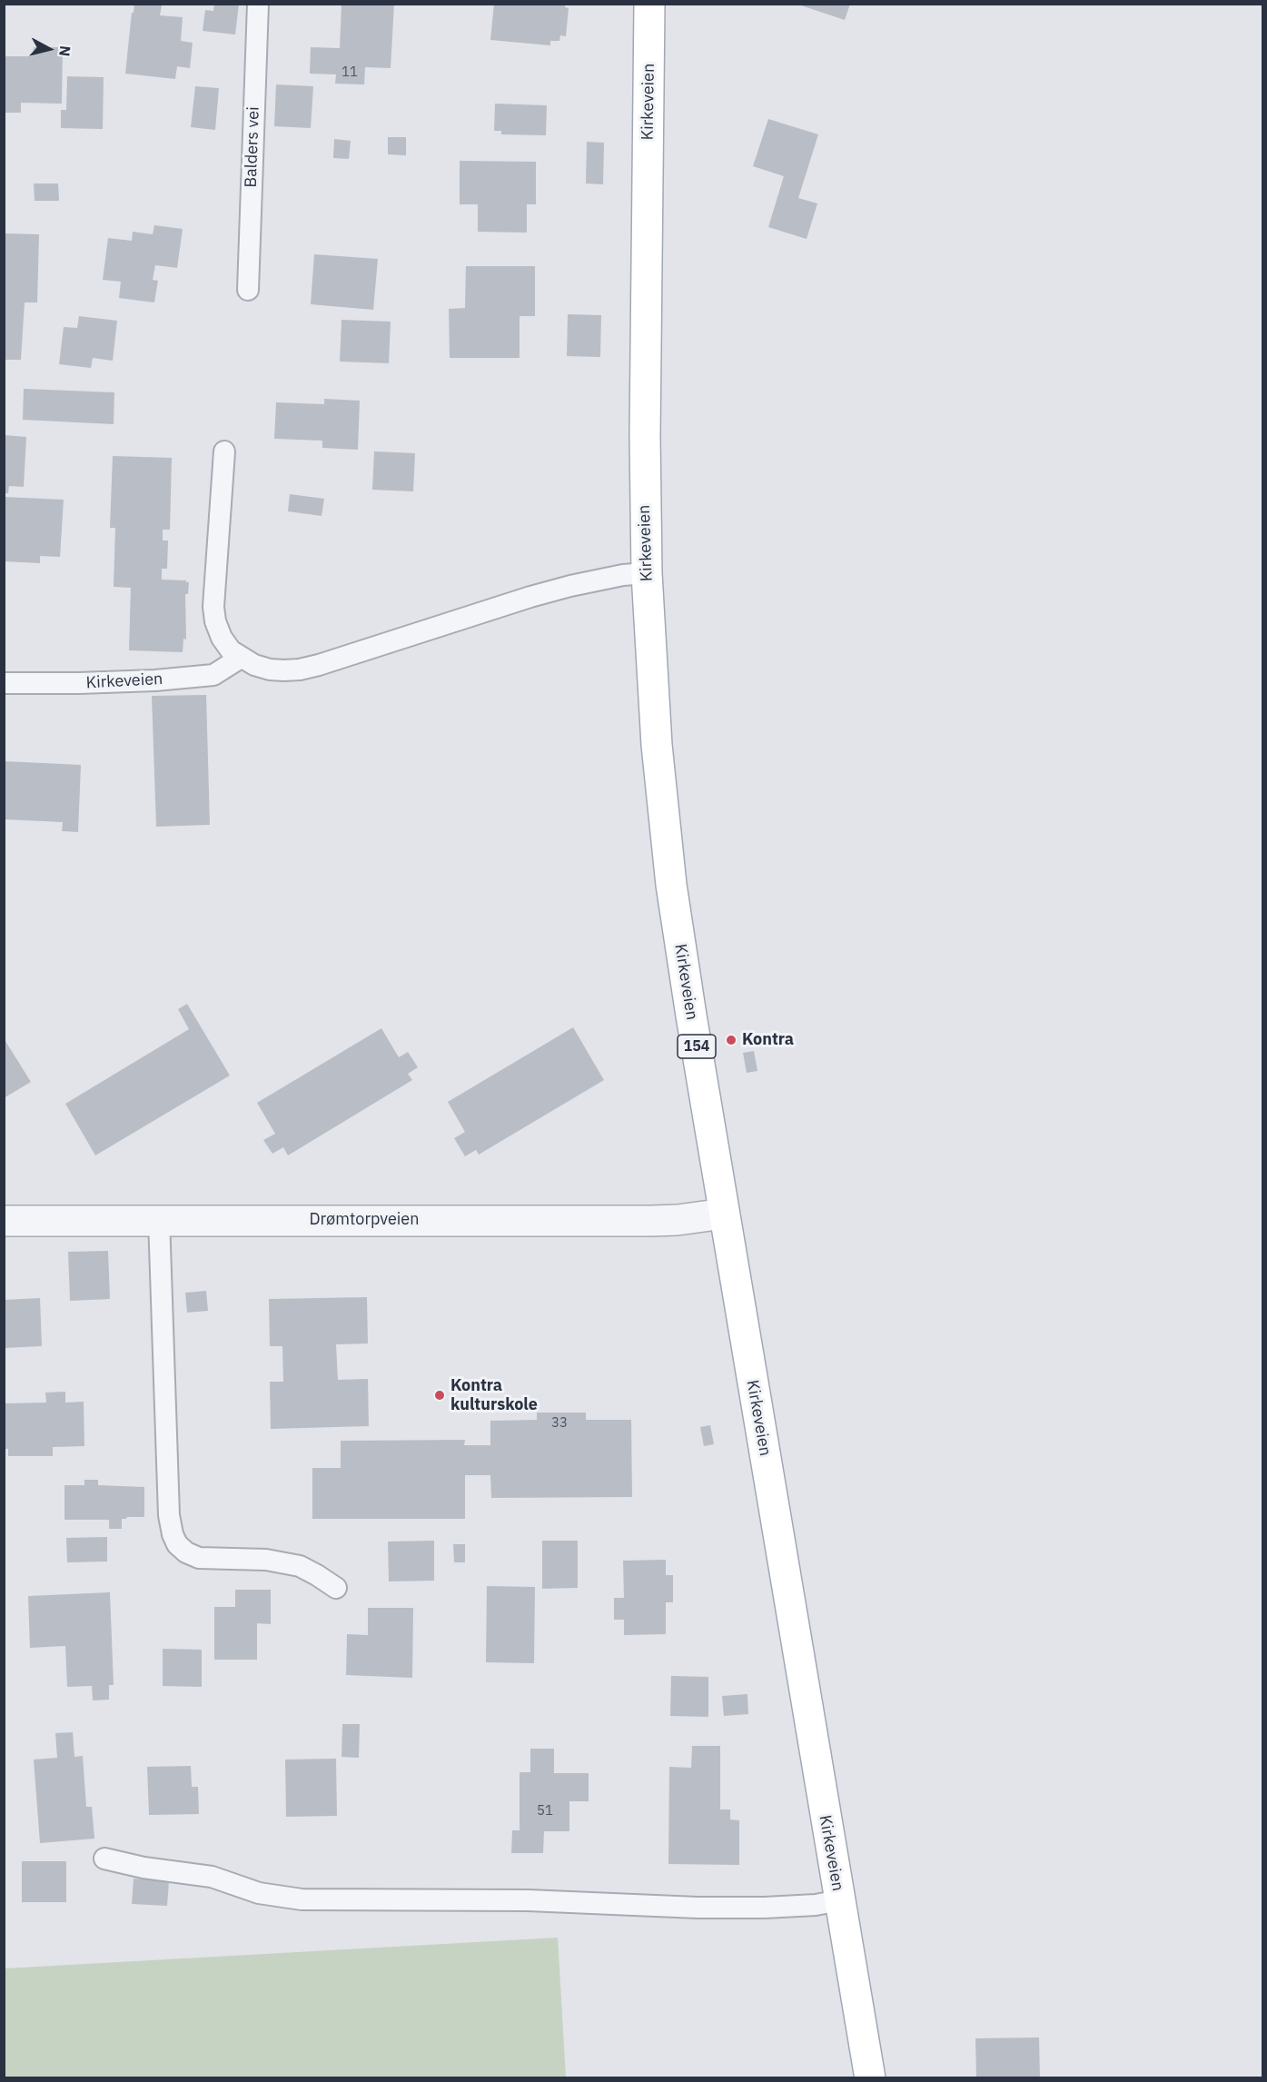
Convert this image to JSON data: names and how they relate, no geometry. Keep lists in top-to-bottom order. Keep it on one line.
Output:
{"streets":{"main road":["Kirkeveien","154"],"street":["Drømtorpveien"],"lane":["Balders vei"]},"crossings":[["Kirkeveien","Drømtorpveien"]],"places":["Kontra","Kontra kulturskole"],"house_numbers":["11","33","51"],"north":"right"}
